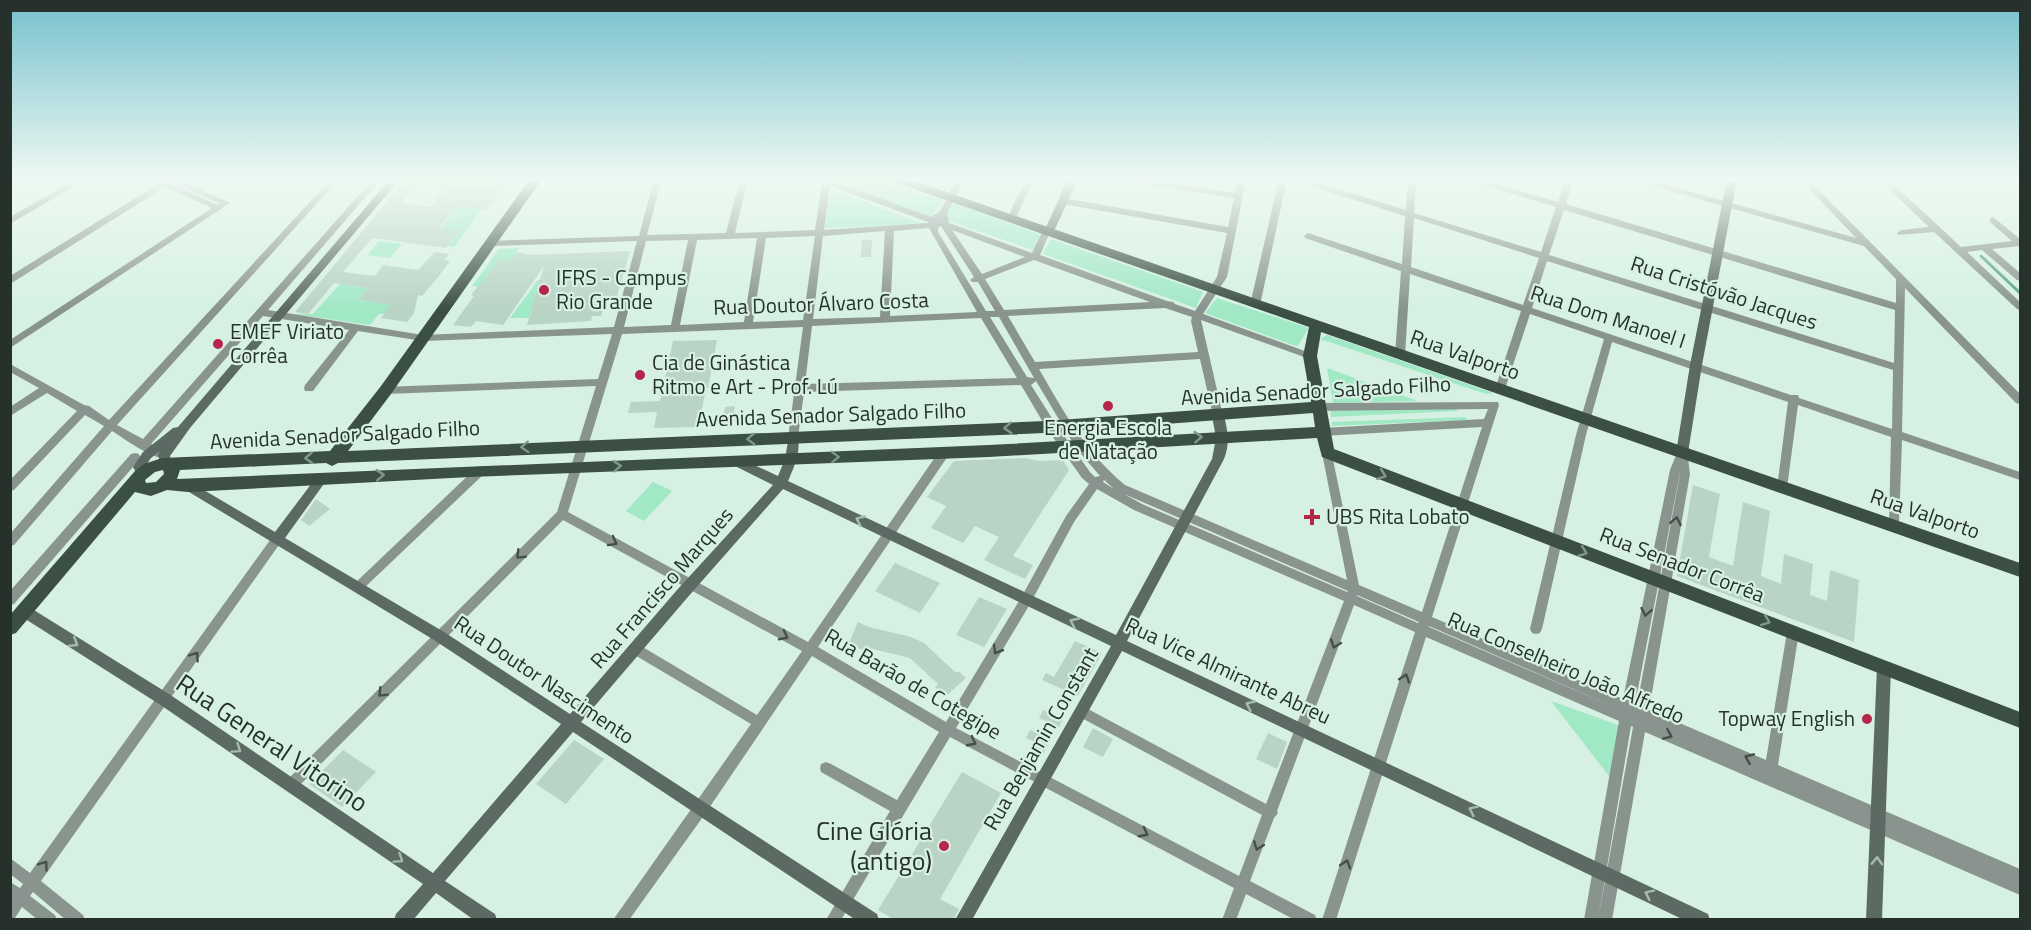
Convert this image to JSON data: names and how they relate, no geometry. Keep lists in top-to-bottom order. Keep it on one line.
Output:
{"streets":{"main road":["Rua Valporto","Avenida Senador Salgado Filho","Rua Senador Corrêa"],"street":["Rua Cristóvão Jacques","Rua Doutor Álvaro Costa","Rua Dom Manoel I","Rua Francisco Marques","Rua Conselheiro João Alfredo","Rua Vice Almirante Abreu","Rua Doutor Nascimento","Rua Barão de Cotegipe","Rua Benjamin Constant","Rua General Vitorino"]},"crossings":[["Avenida Senador Salgado Filho","Rua Francisco Marques"],["Avenida Senador Salgado Filho","Rua Vice Almirante Abreu"],["Avenida Senador Salgado Filho","Rua Doutor Nascimento"],["Avenida Senador Salgado Filho","Rua Benjamin Constant"],["Rua Francisco Marques","Rua Vice Almirante Abreu"],["Rua Francisco Marques","Rua Doutor Nascimento"],["Rua Francisco Marques","Rua Barão de Cotegipe"],["Rua Francisco Marques","Rua General Vitorino"],["Rua Conselheiro João Alfredo","Rua Benjamin Constant"],["Rua Vice Almirante Abreu","Rua Benjamin Constant"],["Rua Barão de Cotegipe","Rua Benjamin Constant"]],"one_way":["Rua Senador Corrêa","Rua Vice Almirante Abreu","Rua General Vitorino"],"places":{"other":["IFRS - Campus Rio Grande","EMEF Viriato Corrêa","Cia de Ginástica Ritmo e Art - Prof. Lú","Energia Escola de Natação","Topway English","Cine Glória (antigo)"],"health":["UBS Rita Lobato"]}}
